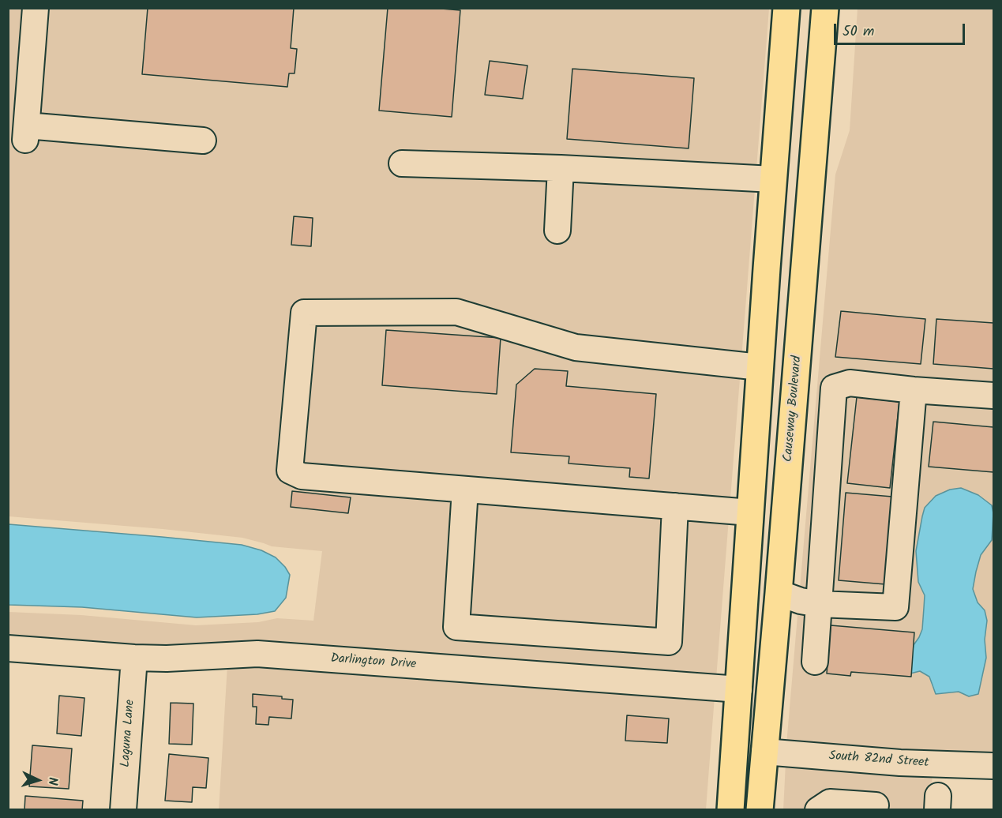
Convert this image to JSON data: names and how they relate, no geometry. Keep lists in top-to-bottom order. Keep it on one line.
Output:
{"streets":{"main road":["Causeway Boulevard"],"street":["Darlington Drive","Laguna Lane","South 82nd Street"]},"crossings":[["Causeway Boulevard","South 82nd Street"],["Darlington Drive","Laguna Lane"]],"scale_bar":"50 m","north":"right"}
